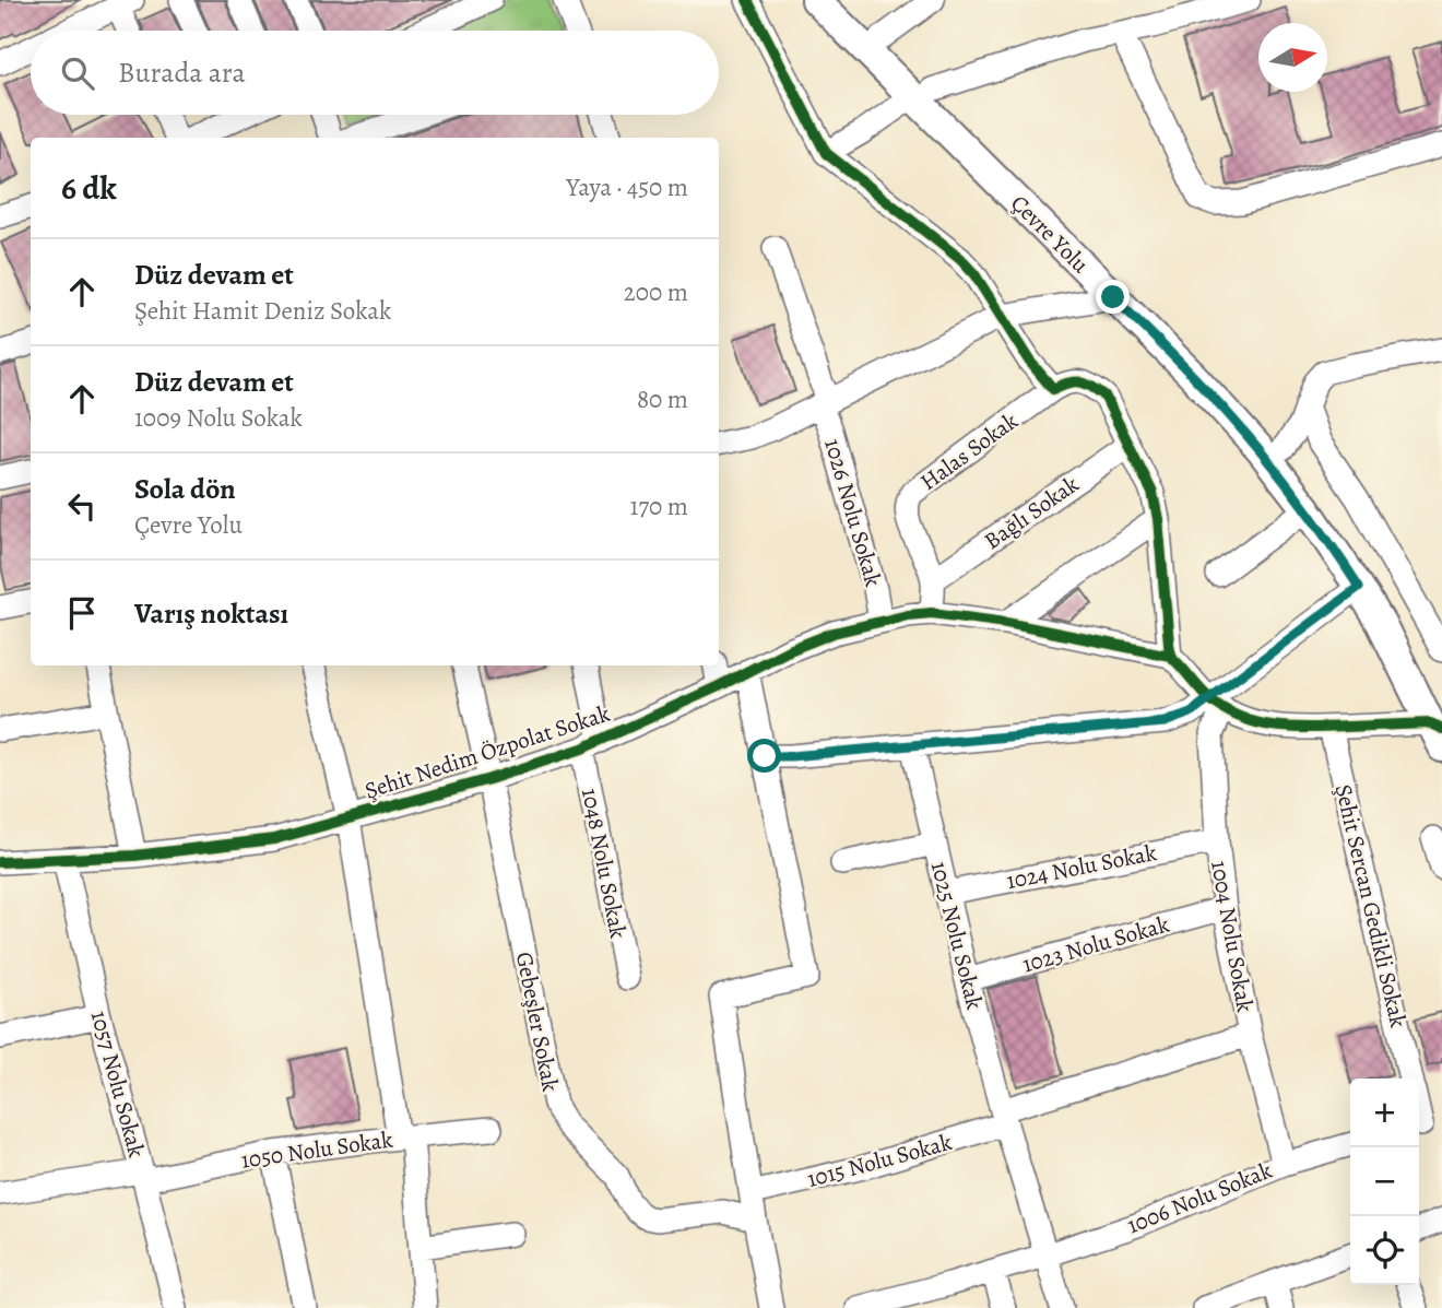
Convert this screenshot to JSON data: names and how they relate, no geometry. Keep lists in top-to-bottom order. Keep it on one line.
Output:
{"streets":{"main road":["Çevre Yolu"],"street":["Halas Sokak","1026 Nolu Sokak","Bağlı Sokak","Şehit Nedim Özpolat Sokak","1048 Nolu Sokak","1024 Nolu Sokak","Şehit Sercan Gedikli Sokak","1025 Nolu Sokak","1004 Nolu Sokak","1023 Nolu Sokak","Gebeşler Sokak","1057 Nolu Sokak","1050 Nolu Sokak","1015 Nolu Sokak","1006 Nolu Sokak"]},"crossings":[["Halas Sokak","Bağlı Sokak"],["Halas Sokak","Şehit Nedim Özpolat Sokak"],["1026 Nolu Sokak","Şehit Nedim Özpolat Sokak"],["Şehit Nedim Özpolat Sokak","1048 Nolu Sokak"],["Şehit Nedim Özpolat Sokak","Gebeşler Sokak"],["Şehit Nedim Özpolat Sokak","1057 Nolu Sokak"],["1024 Nolu Sokak","1025 Nolu Sokak"],["1024 Nolu Sokak","1004 Nolu Sokak"],["1025 Nolu Sokak","1023 Nolu Sokak"],["1025 Nolu Sokak","1015 Nolu Sokak"],["1025 Nolu Sokak","1006 Nolu Sokak"],["1004 Nolu Sokak","1023 Nolu Sokak"],["1004 Nolu Sokak","1015 Nolu Sokak"],["1004 Nolu Sokak","1006 Nolu Sokak"],["1057 Nolu Sokak","1050 Nolu Sokak"]],"north":"right","page":{"search":"Burada ara","heading":["6 dk","Yaya · 450 m"],"list":[["Düz devam et","Şehit Hamit Deniz Sokak","200 m"],["Düz devam et","1009 Nolu Sokak","80 m"],["Sola dön","Çevre Yolu","170 m"],"Varış noktası"],"map_buttons":["+","−"]}}
